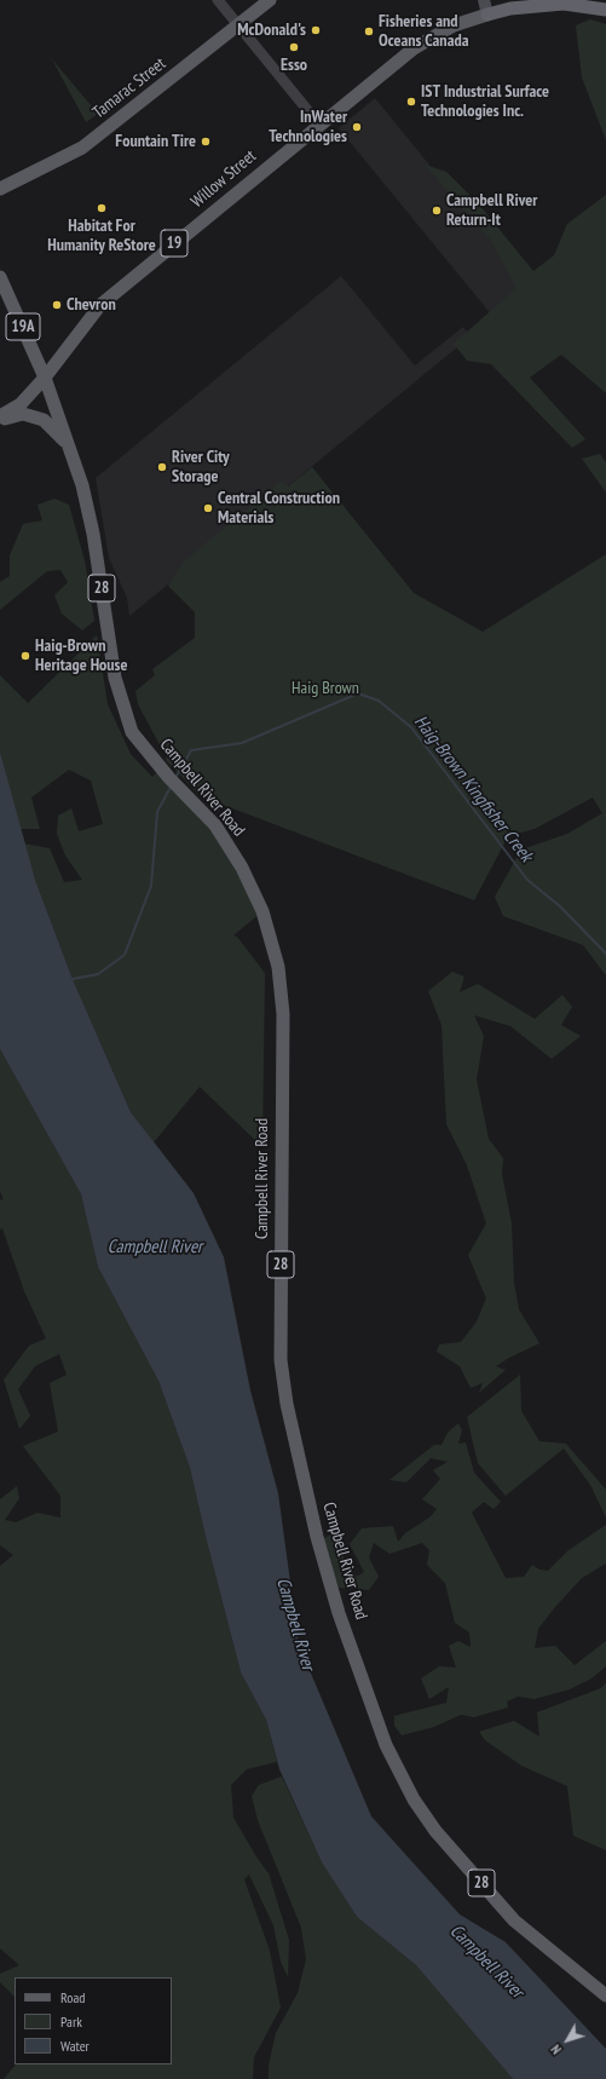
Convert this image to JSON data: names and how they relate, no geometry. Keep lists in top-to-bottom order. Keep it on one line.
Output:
{"streets":{"highway":["19"],"main road":["Tamarac Street","Willow Street","19A","28","Campbell River Road"]},"crossings":[["Willow Street","19"],["Willow Street","19A"],["Willow Street","Campbell River Road"],["19A","Campbell River Road"]],"water":["Haig-Brown Kingfisher Creek","Campbell River"],"parks":["Haig Brown"],"places":["McDonald's","Fisheries and Oceans Canada","Esso","IST Industrial Surface Technologies Inc.","InWater Technologies","Fountain Tire","Habitat For Humanity ReStore","Campbell River Return-It","Chevron","River City Storage","Central Construction Materials","Haig-Brown Heritage House"],"legend":["Road","Park","Water"],"north":"bottom left"}
